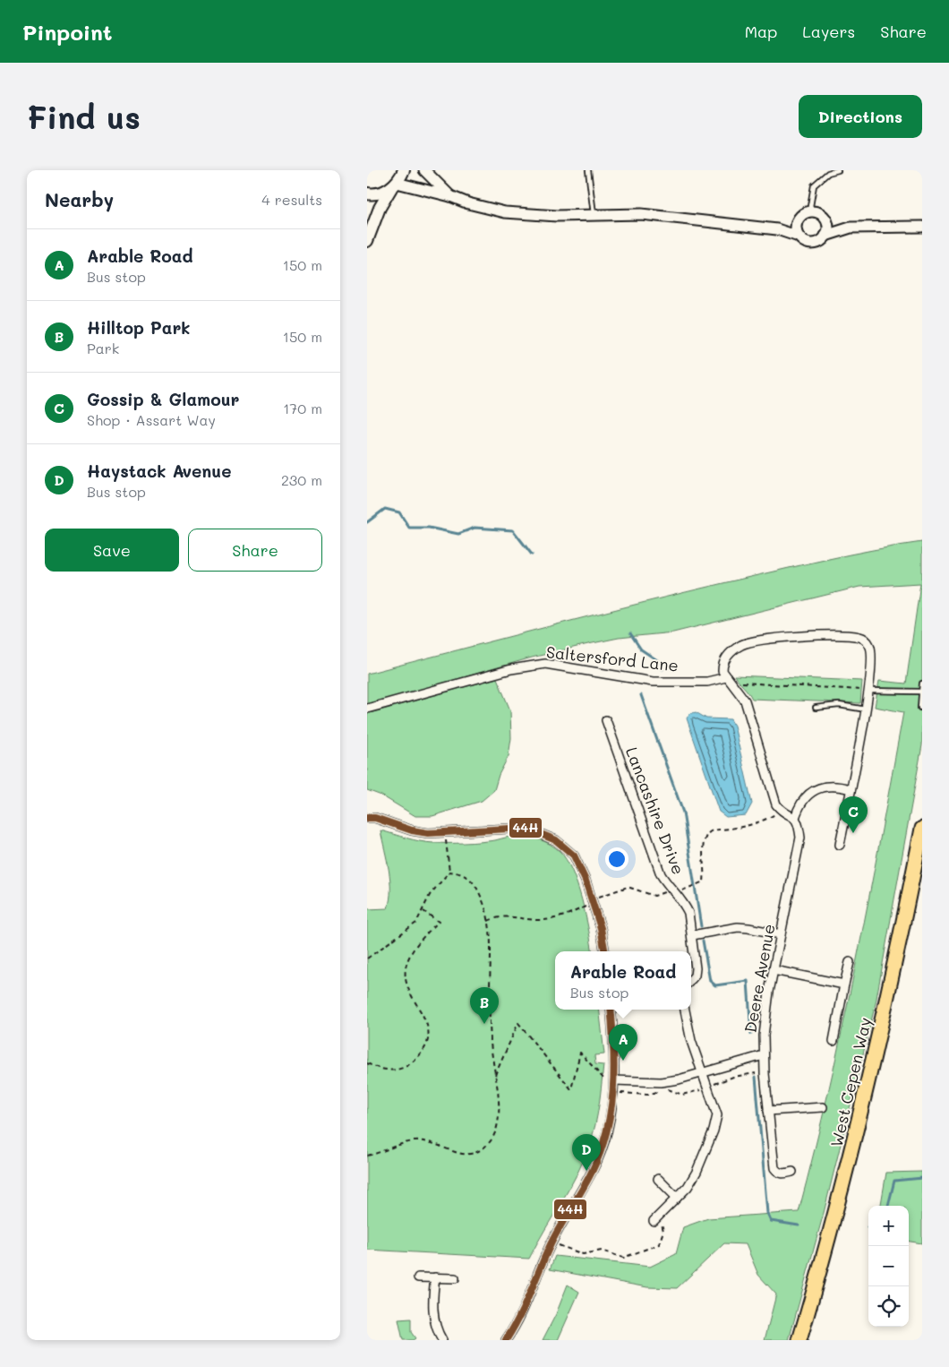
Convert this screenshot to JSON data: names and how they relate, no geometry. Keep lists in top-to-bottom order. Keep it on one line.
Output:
{"streets":{"highway":["West Cepen Way"],"street":["Saltersford Lane","Lancashire Drive","Deere Avenue"]},"lines":["transit line 44H"],"page":{"header":"Pinpoint","nav":["Map","Layers","Share"],"buttons":["Directions",["Save","Share"]],"title":"Find us","heading":["Nearby","4 results"],"list":[{"mark":"A","name":"Arable Road","note":"Bus stop","value":"150 m"},{"mark":"B","name":"Hilltop Park","note":"Park","value":"150 m"},{"mark":"C","name":"Gossip & Glamour","note":"Shop · Assart Way","value":"170 m"},{"mark":"D","name":"Haystack Avenue","note":"Bus stop","value":"230 m"}],"pins":["C","B","A","D"],"popup":["Arable Road","Bus stop"],"map_buttons":["+","−"]}}
